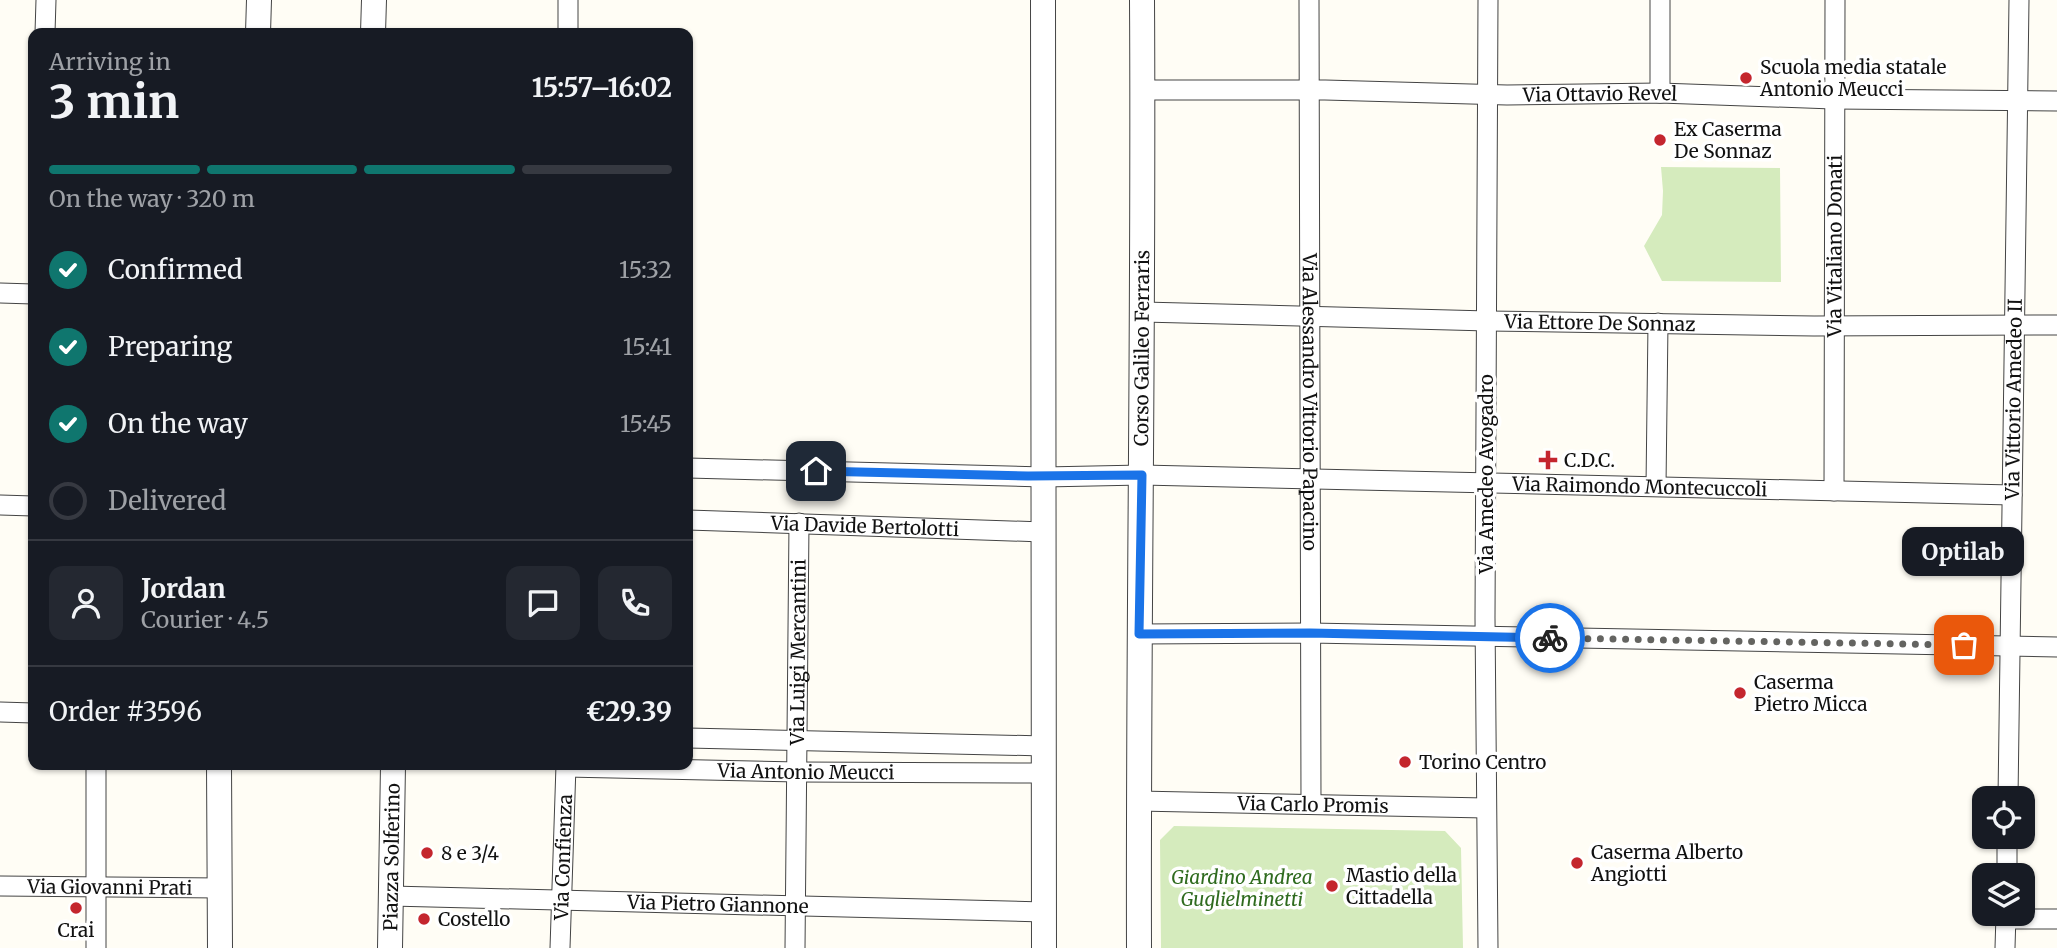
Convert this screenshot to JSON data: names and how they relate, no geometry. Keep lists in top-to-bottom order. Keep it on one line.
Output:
{"streets":{"street":["Via Ottavio Revel","Via Vitaliano Donati","Via Ettore De Sonnaz","Corso Galileo Ferraris","Via Vittorio Amedeo II","Via Alessandro Vittorio Papacino","Via Amedeo Avogadro","Via Raimondo Montecuccoli","Via Davide Bertolotti","Via Luigi Mercantini","Via Antonio Meucci","Via Carlo Promis","Piazza Solferino","Via Confienza","Via Giovanni Prati","Via Pietro Giannone"]},"crossings":[["Via Ottavio Revel","Via Vitaliano Donati"],["Via Ottavio Revel","Corso Galileo Ferraris"],["Via Ottavio Revel","Via Vittorio Amedeo II"],["Via Ottavio Revel","Via Alessandro Vittorio Papacino"],["Via Ottavio Revel","Via Amedeo Avogadro"],["Via Vitaliano Donati","Via Ettore De Sonnaz"],["Via Vitaliano Donati","Via Raimondo Montecuccoli"],["Via Ettore De Sonnaz","Corso Galileo Ferraris"],["Via Ettore De Sonnaz","Via Vittorio Amedeo II"],["Via Ettore De Sonnaz","Via Alessandro Vittorio Papacino"],["Via Ettore De Sonnaz","Via Amedeo Avogadro"],["Corso Galileo Ferraris","Via Raimondo Montecuccoli"],["Corso Galileo Ferraris","Via Carlo Promis"],["Via Vittorio Amedeo II","Via Raimondo Montecuccoli"],["Via Alessandro Vittorio Papacino","Via Raimondo Montecuccoli"],["Via Alessandro Vittorio Papacino","Via Carlo Promis"],["Via Amedeo Avogadro","Via Raimondo Montecuccoli"],["Via Amedeo Avogadro","Via Carlo Promis"],["Via Davide Bertolotti","Via Luigi Mercantini"],["Via Luigi Mercantini","Via Antonio Meucci"],["Via Luigi Mercantini","Via Pietro Giannone"],["Piazza Solferino","Via Pietro Giannone"],["Via Confienza","Via Pietro Giannone"]],"parks":["Giardino Andrea Guglielminetti"],"places":{"other":["Scuola media statale Antonio Meucci","Ex Caserma De Sonnaz","Optilab","Caserma Pietro Micca","Torino Centro","8 e 3/4","Caserma Alberto Angiotti","Mastio della Cittadella","Crai","Costello"],"health":["C.D.C."]},"page":{"heading":["3 min","Arriving in","15:57–16:02"],"panel":["Jordan","Courier · 4.5","Order #3596","€29.39"],"bar":"On the way · 320 m","list":[["Confirmed","15:32"],["Preparing","15:41"],["On the way","15:45"],"Delivered"],"bubble":"Optilab"}}
